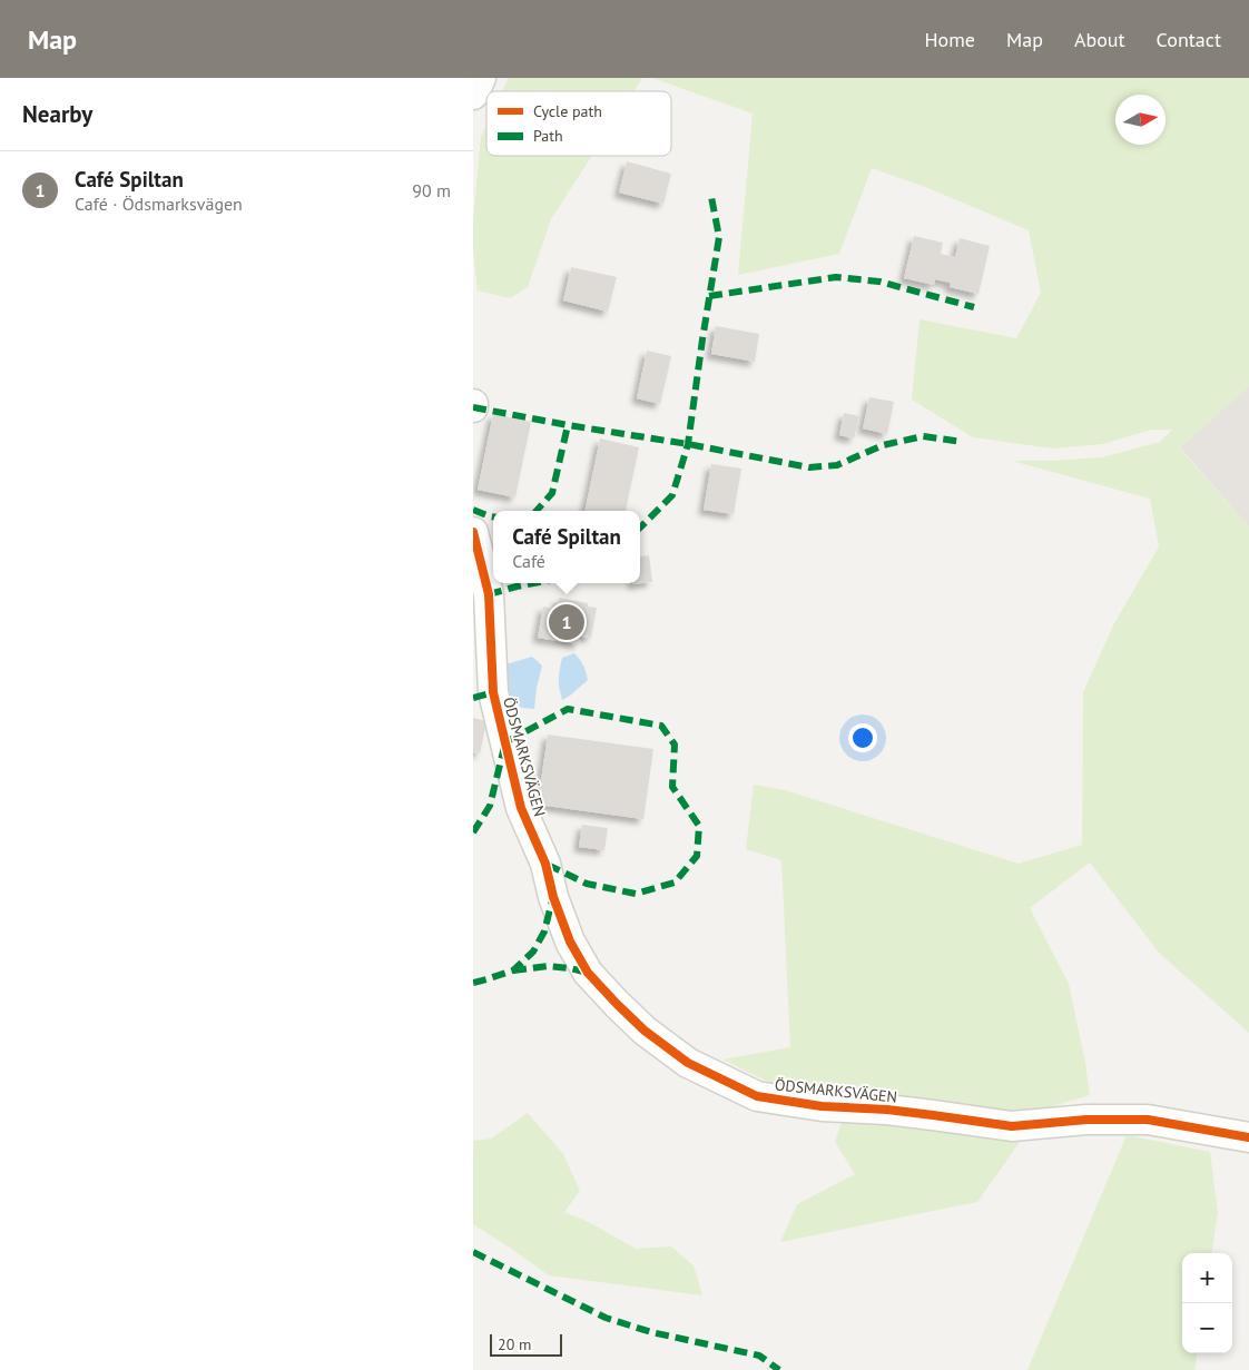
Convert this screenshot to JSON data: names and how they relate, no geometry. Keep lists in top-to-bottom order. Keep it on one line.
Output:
{"streets":{"street":["ÖDSMARKSVÄGEN"]},"legend":["Cycle path","Path"],"scale_bar":"20 m","north":"right","page":{"header":"Map","nav":["Home","Map","About","Contact"],"heading":"Nearby","list":[{"mark":"1","name":"Café Spiltan","note":"Café · Ödsmarksvägen","value":"90 m"}],"popup":["Café Spiltan","Café"],"pins":"1","map_buttons":["+","−"],"scale":"20 m"}}
